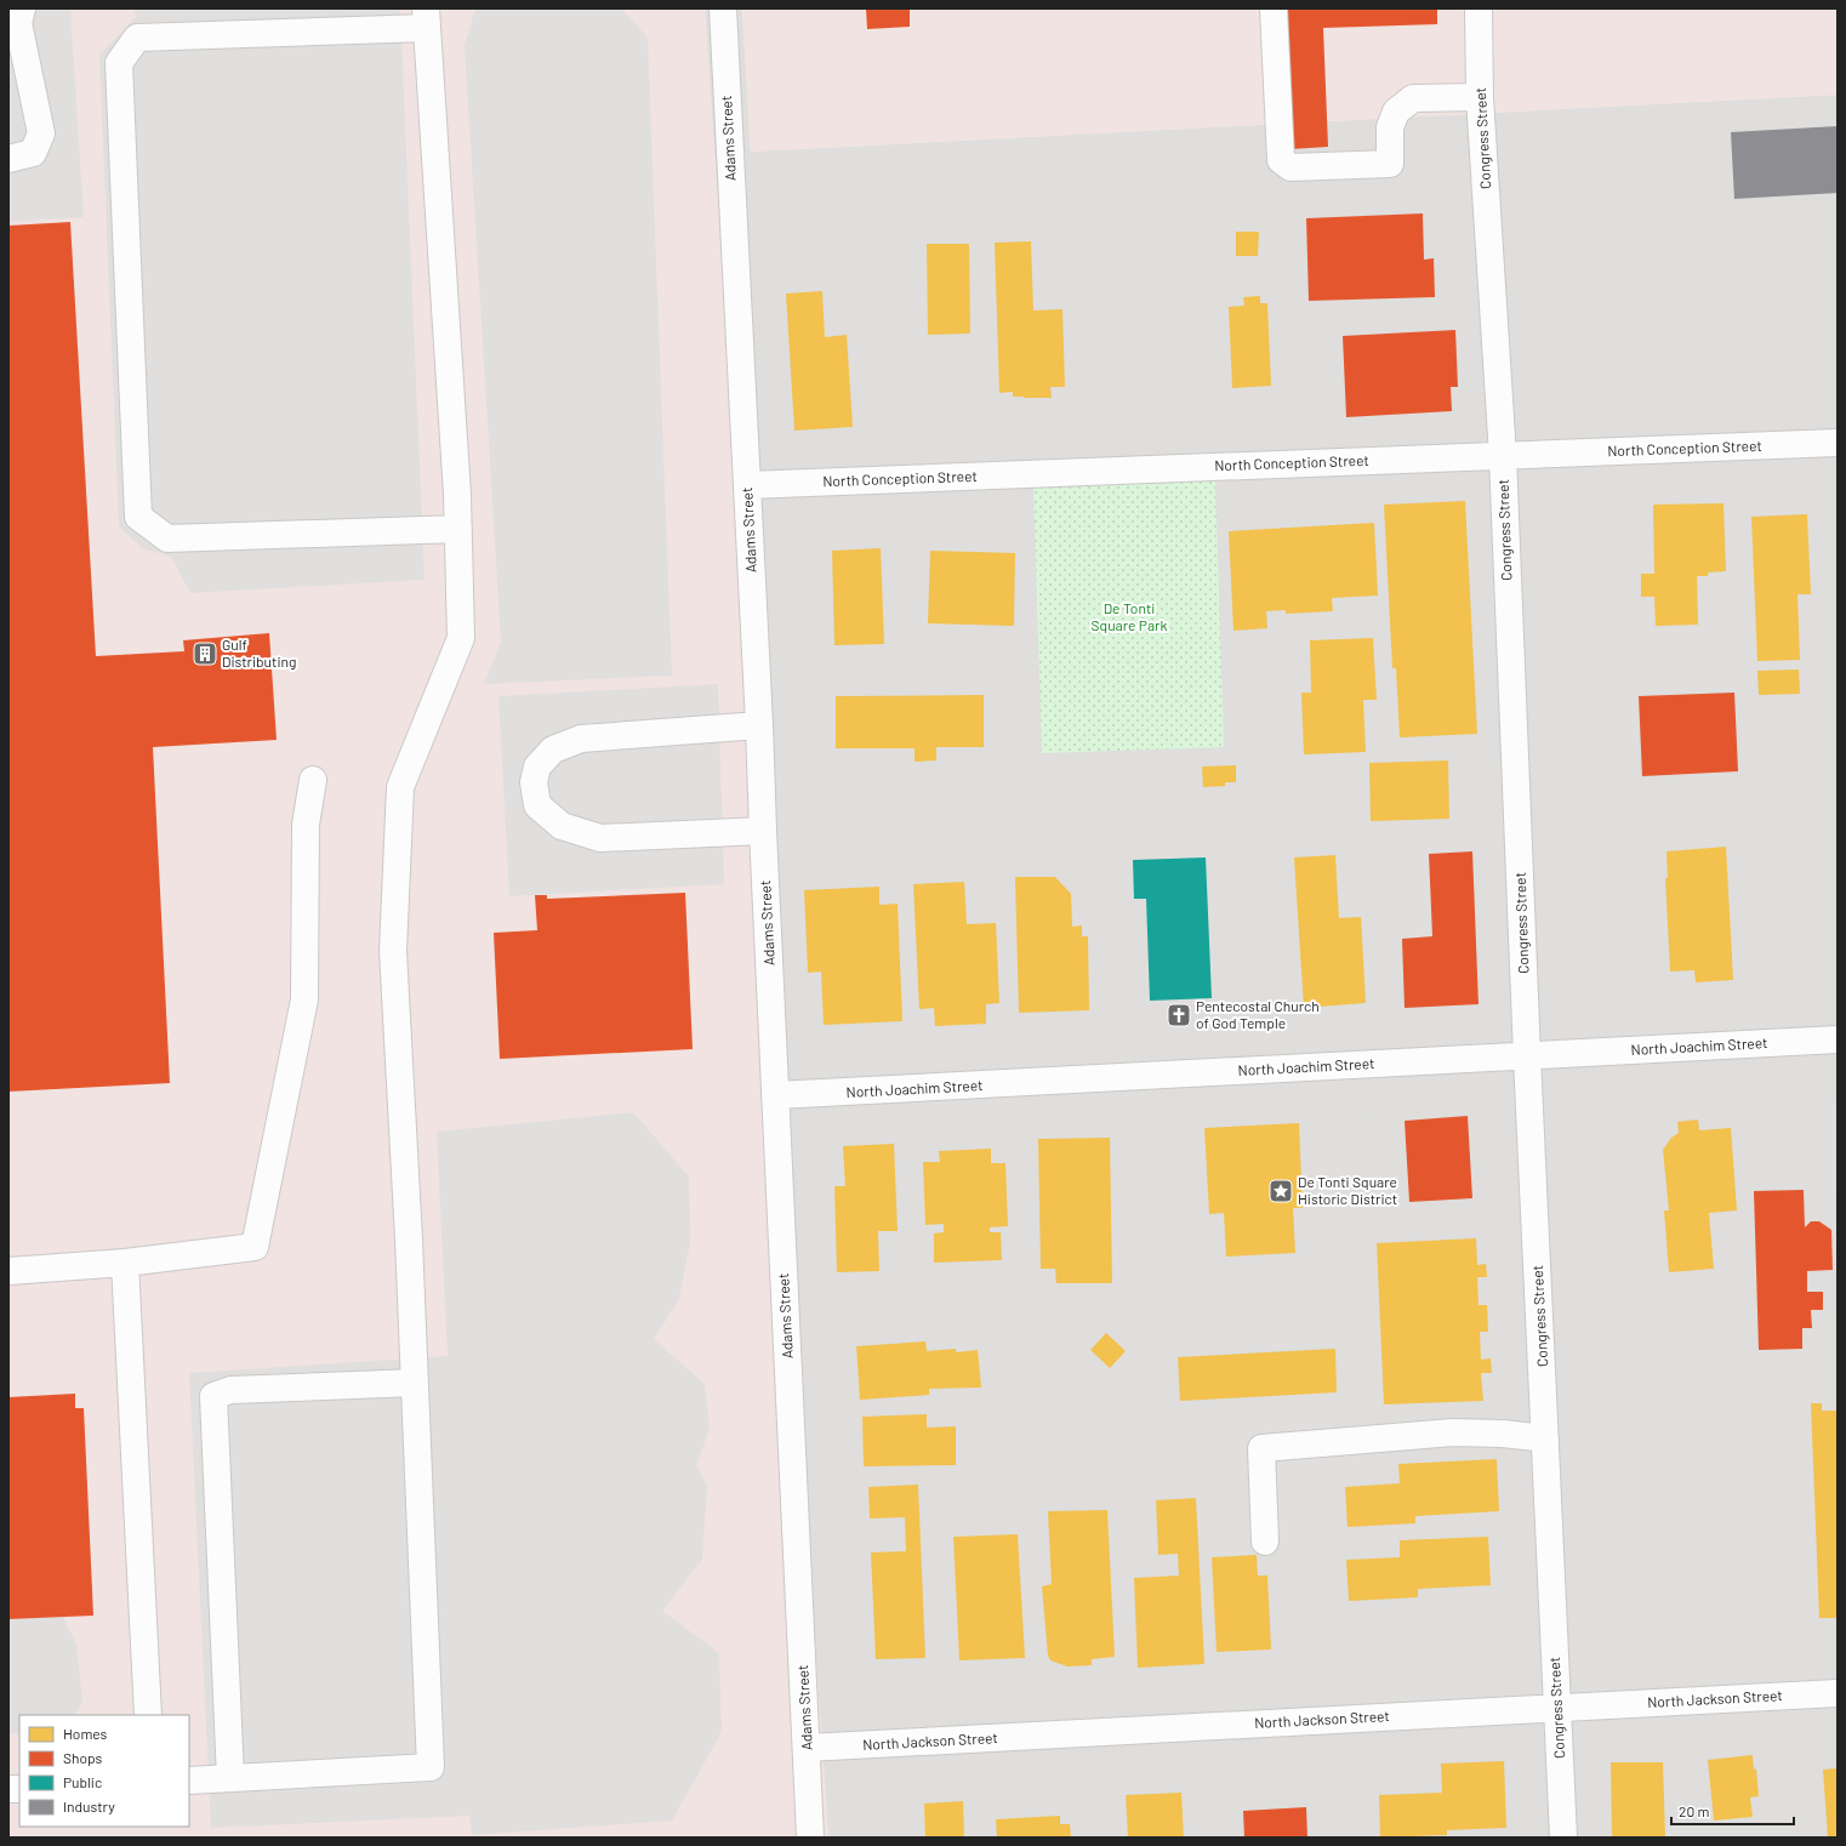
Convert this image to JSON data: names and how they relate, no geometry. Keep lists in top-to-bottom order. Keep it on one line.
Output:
{"streets":{"street":["Adams Street","Congress Street","North Conception Street","North Joachim Street","North Jackson Street"]},"crossings":[["Adams Street","North Conception Street"],["Adams Street","North Joachim Street"],["Adams Street","North Jackson Street"],["Congress Street","North Conception Street"],["Congress Street","North Joachim Street"],["Congress Street","North Jackson Street"]],"parks":["De Tonti Square Park"],"places":{"building":["Gulf Distributing"],"church":["Pentecostal Church of God Temple"],"place":["De Tonti Square Historic District"]},"legend":["Homes","Shops","Public","Industry"],"scale_bar":"20 m"}
